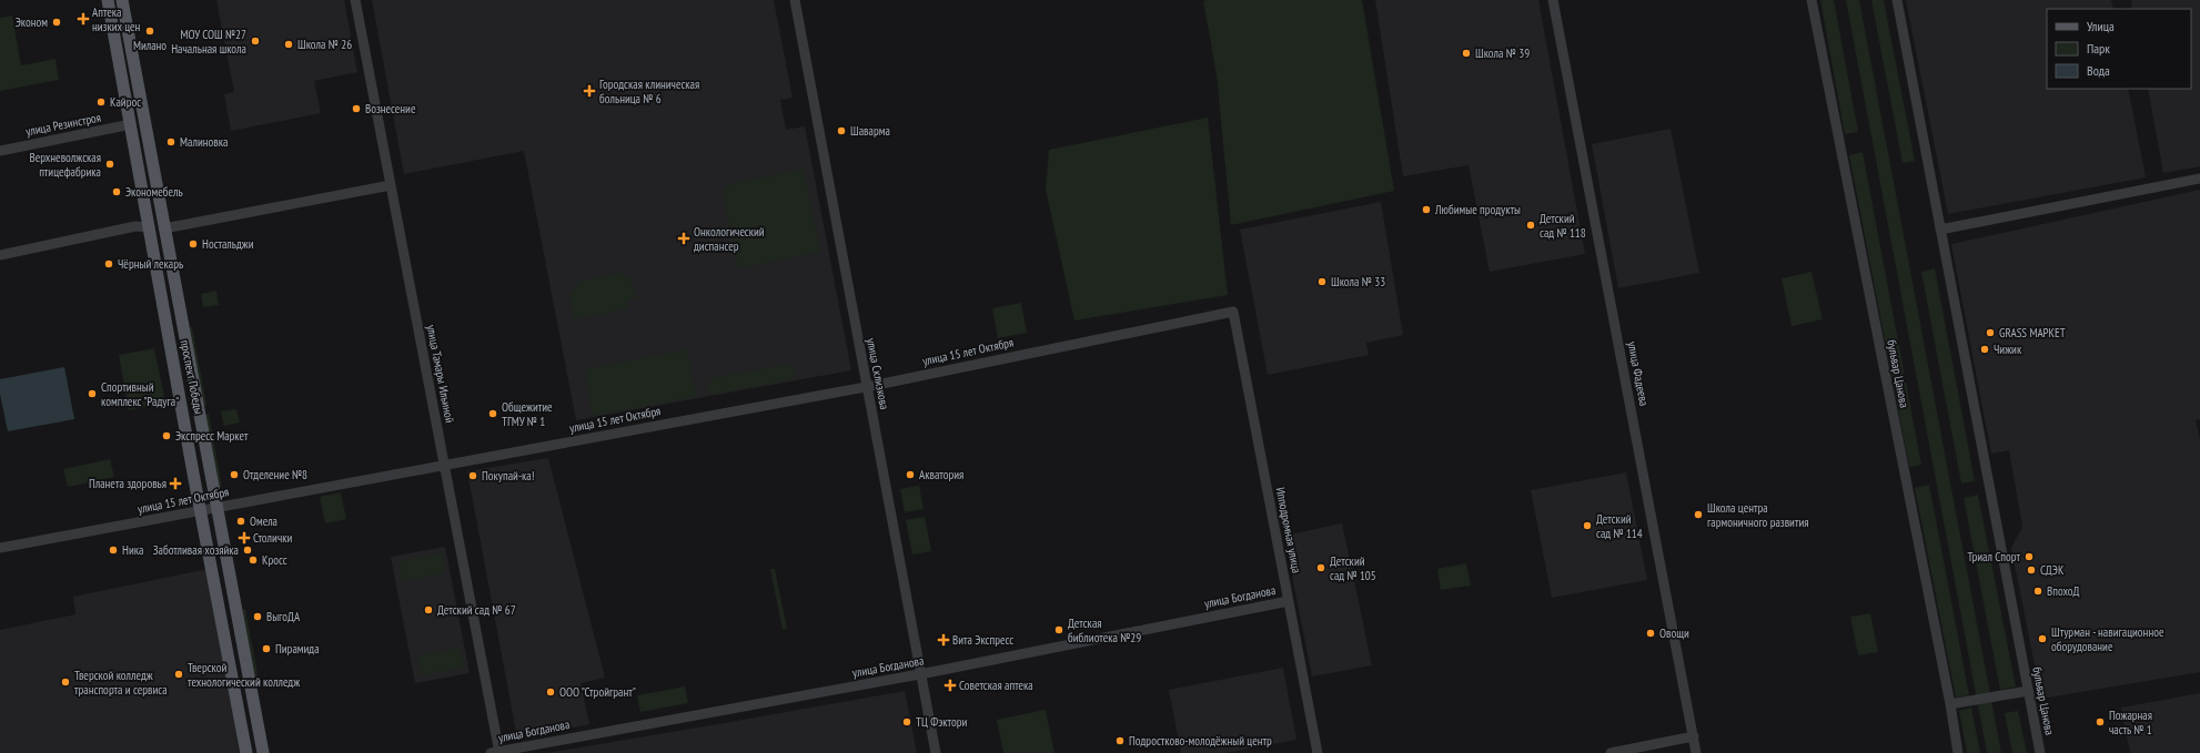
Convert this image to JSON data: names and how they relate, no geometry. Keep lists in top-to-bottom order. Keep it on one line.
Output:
{"streets":{"main road":["проспект Победы"],"street":["улица Резинстроя","улица 15 лет Октября","улица Тамары Ильиной","улица Склизкова","улица Фадеева","бульвар Цанова","Ипподромная улица","улица Богданова"]},"crossings":[["улица Резинстроя","проспект Победы"],["улица 15 лет Октября","улица Тамары Ильиной"],["улица 15 лет Октября","улица Склизкова"],["улица 15 лет Октября","проспект Победы"],["улица 15 лет Октября","Ипподромная улица"],["улица Тамары Ильиной","улица Богданова"],["улица Склизкова","улица Богданова"],["Ипподромная улица","улица Богданова"]],"places":{"health":["Аптека низких цен","Городская клиническая больница № 6","Онкологический диспансер","Планета здоровья","Столички","Вита Экспресс","Советская аптека"],"other":["Эконом","Милано","МОУ СОШ №27 Начальная школа","Школа № 26","Школа № 39","Кайрос","Вознесение","Шаварма","Малиновка","Верхневолжская птицефабрика","Экономебель","Любимые продукты","Детский сад № 118","Ностальджи","Чёрный лекарь","Школа № 33","GRASS МАРКЕТ","Чижик","Спортивный комплекс \"Радуга\"","Общежитие ТГМУ № 1","Экспресс Маркет","Отделение №8","Акватория","Покупай-ка!","Школа центра гармоничного развития","Омела","Детский сад № 114","Ника","Заботливая хозяйка","Триал Спорт","Кросс","Детский сад № 105","СДЭК","ВпохоД","Детский сад № 67","ВыгоДА","Детская библиотека №29","Овощи","Штурман - навигационное оборудование","Пирамида","Тверской технологический колледж","Тверской колледж транспорта и сервиса","ООО \"Стройгрант\"","ТЦ Фэктори","Пожарная часть № 1","Подростково-молодёжный центр"]},"legend":["Улица","Парк","Вода"]}
